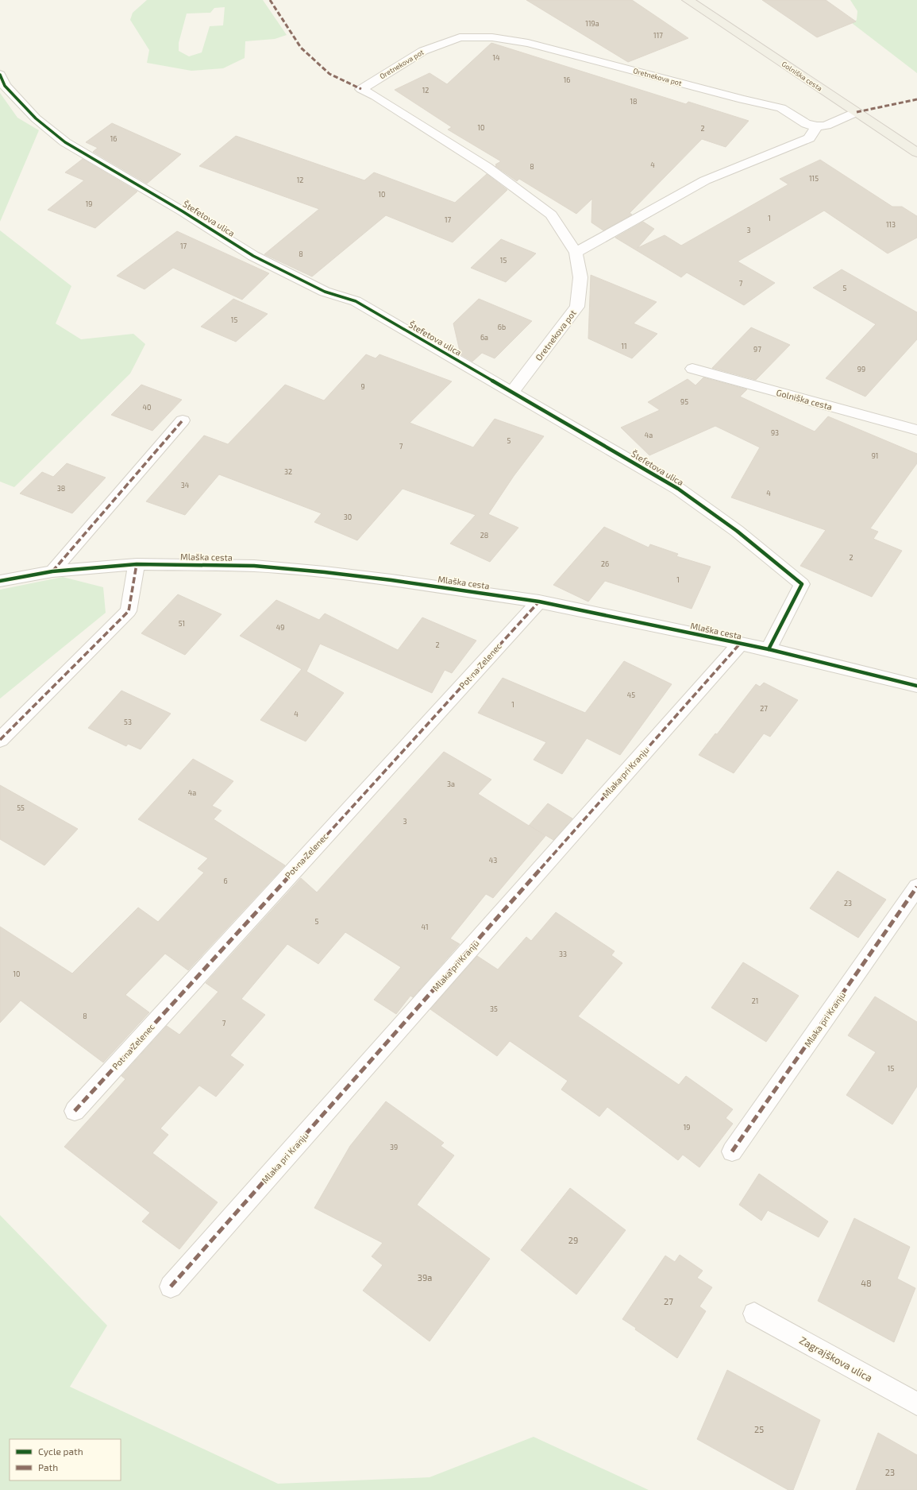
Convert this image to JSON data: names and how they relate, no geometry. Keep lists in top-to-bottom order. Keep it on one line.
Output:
{"streets":{"main road":["Golniška cesta"],"street":["Oretnekova pot","Štefetova ulica","Mlaška cesta","Pot na Zelenec","Mlaka pri Kranju","Zagrajškova ulica"]},"crossings":[["Oretnekova pot","Štefetova ulica"],["Štefetova ulica","Mlaška cesta"],["Mlaška cesta","Pot na Zelenec"],["Mlaška cesta","Mlaka pri Kranju"]],"house_numbers":["119a","117","14","16","12","18","10","2","16","4","8","115","12","10","19","1","17","113","3","17","8","15","7","5","15","6b","6a","11","97","99","9","95","40","93","4a","5","7","91","32","34","38","4","30","28","2","26","1","51","49","2","45","1","27","4","53","3a","4a","55","3","43","6","23","5","41","33","10","21","35","8","7","15","19","39","29","39a","48","27","25","23"],"legend":["Cycle path","Path"]}
